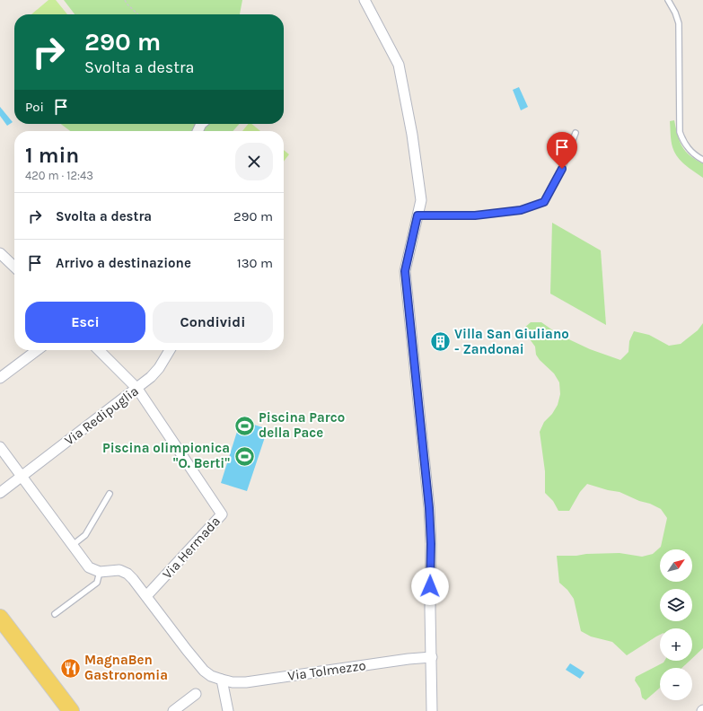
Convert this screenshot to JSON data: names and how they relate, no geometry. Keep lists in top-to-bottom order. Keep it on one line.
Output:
{"streets":{"street":["Via Redipuglia","Via Hermada","Via Tolmezzo"]},"crossings":[["Via Redipuglia","Via Hermada"]],"places":{"building":["Villa San Giuliano - Zandonai"],"sports":["Piscina Parco della Pace","Piscina olimpionica \"O. Berti\""],"restaurant":["MagnaBen Gastronomia"]},"north":"top right","page":{"turn":["290 m","Svolta a destra"],"then":"Poi","heading":["1 min","420 m · 12:43"],"list":[{"name":"Svolta a destra","value":"290 m"},{"name":"Arrivo a destinazione","value":"130 m"}],"buttons":["Esci","Condividi"],"map_buttons":["+","−"]}}
